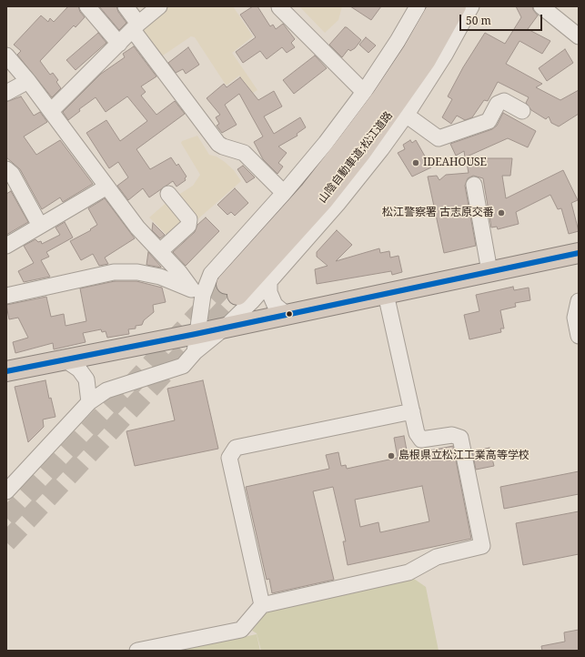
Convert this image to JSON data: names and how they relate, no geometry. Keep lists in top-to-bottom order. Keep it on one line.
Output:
{"streets":{"highway":["山陰自動車道;松江道路"]},"places":["IDEAHOUSE","松江警察署 古志原交番","島根県立松江工業高等学校"],"scale_bar":"50 m"}
